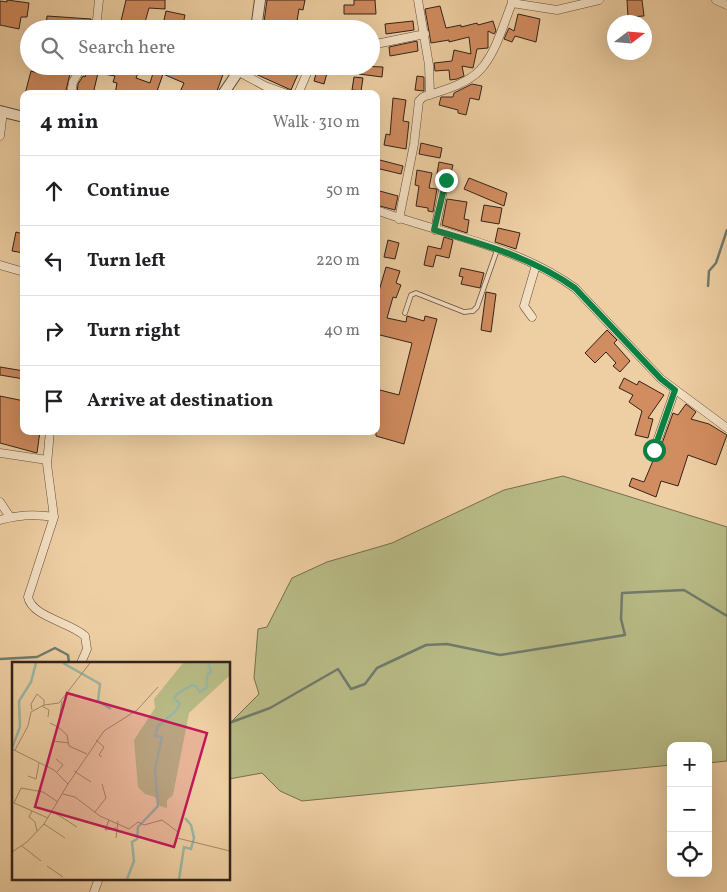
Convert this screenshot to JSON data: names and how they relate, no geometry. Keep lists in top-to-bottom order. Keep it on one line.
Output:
{"north":"right","page":{"search":"Search here","heading":["4 min","Walk · 310 m"],"list":[["Continue","50 m"],["Turn left","220 m"],["Turn right","40 m"],"Arrive at destination"],"map_buttons":["+","−"]}}
